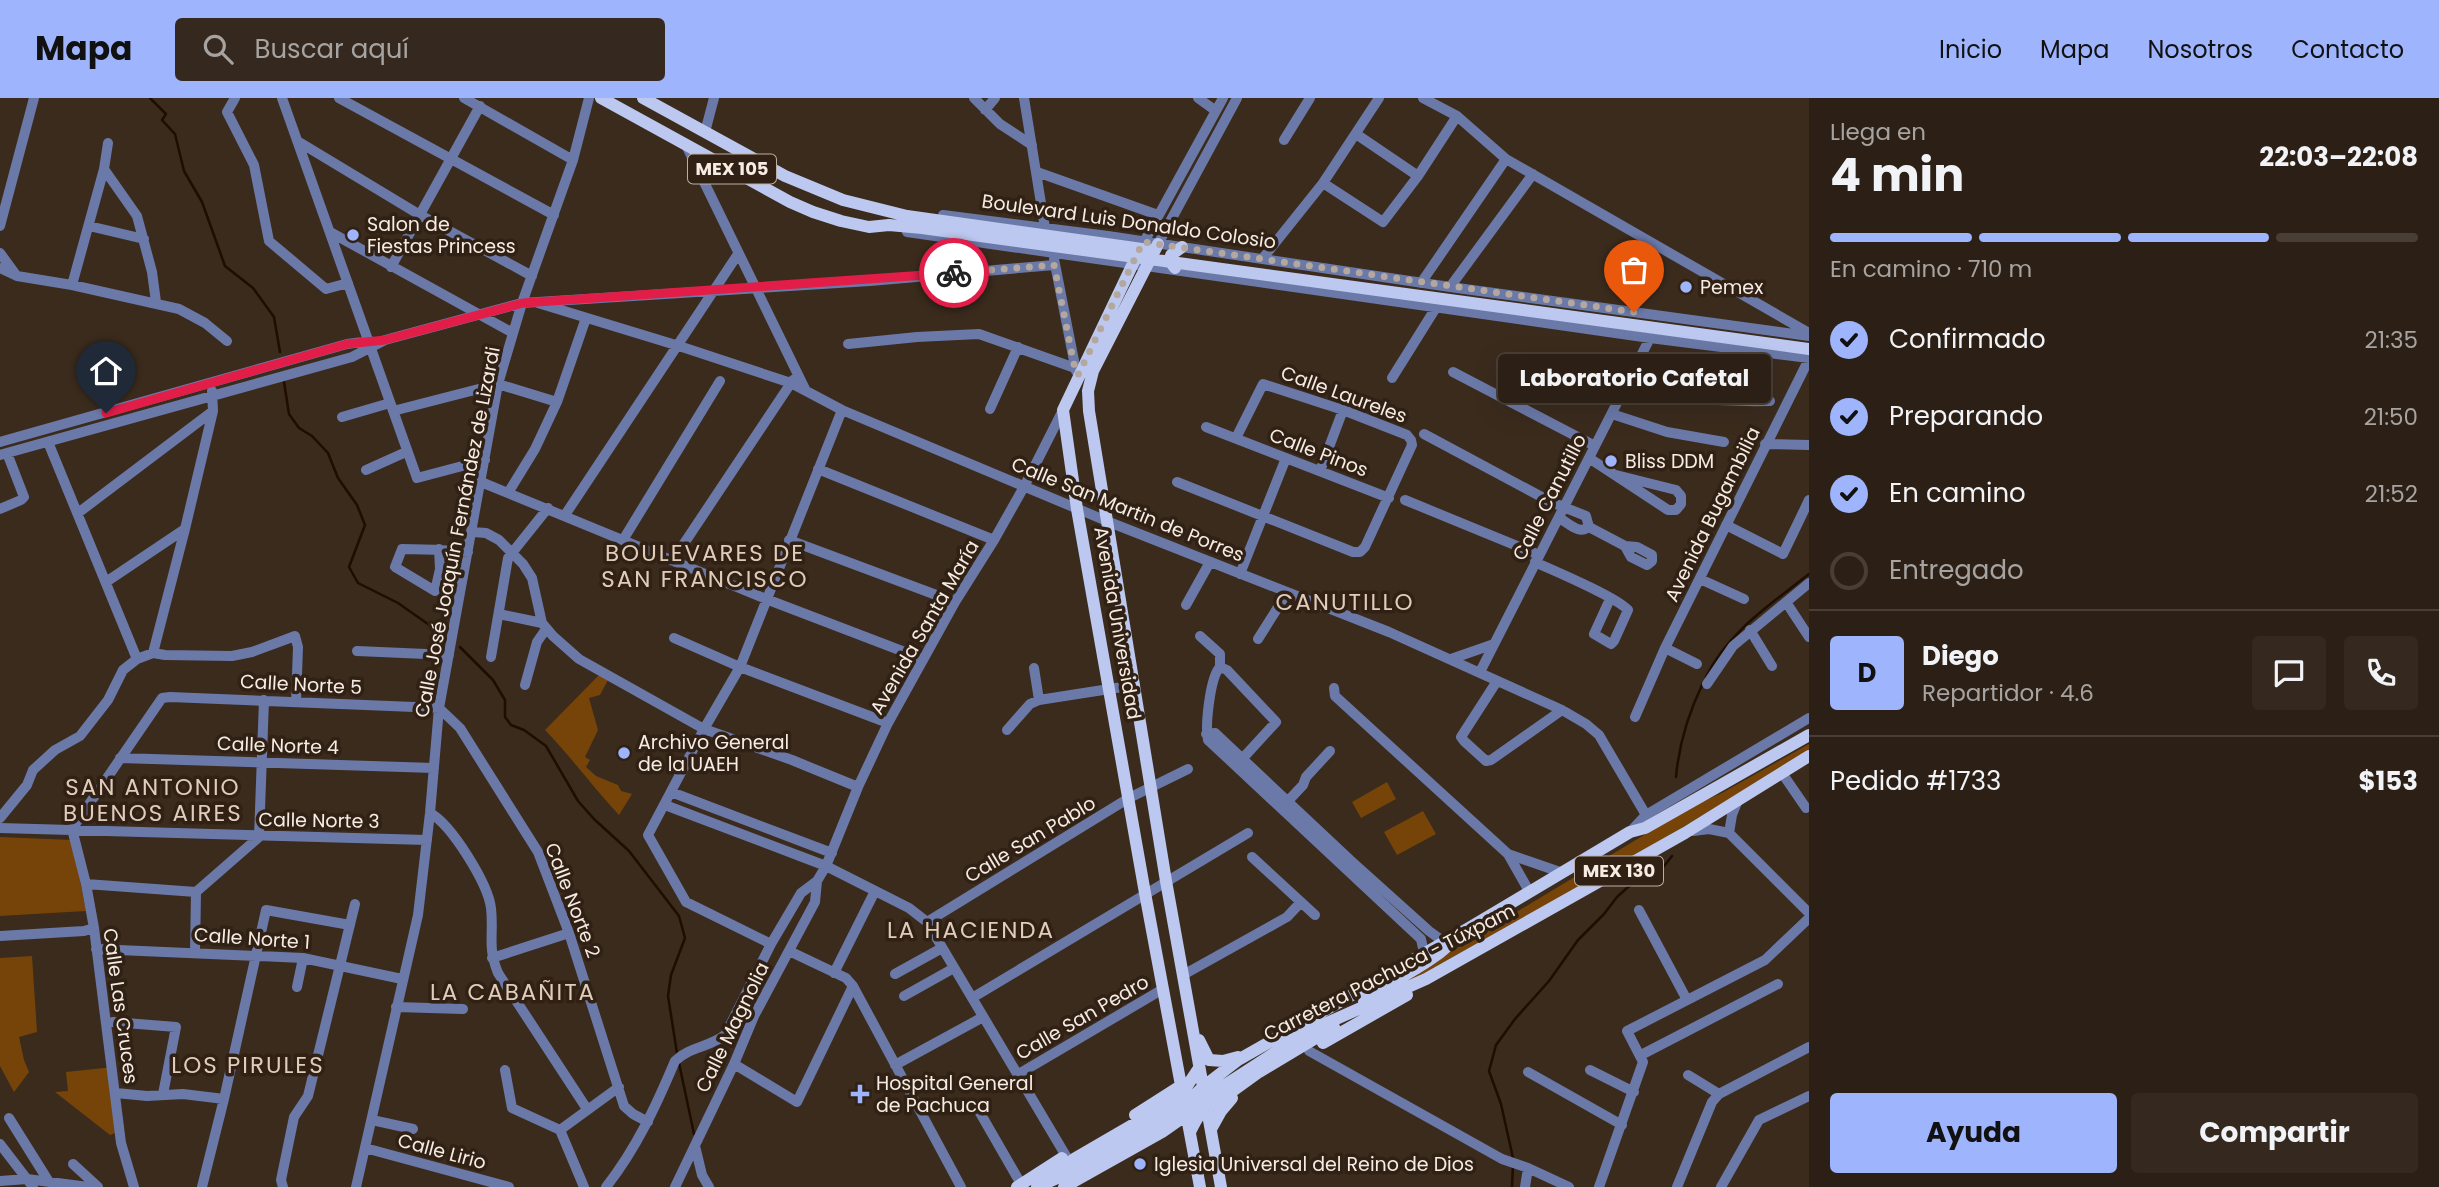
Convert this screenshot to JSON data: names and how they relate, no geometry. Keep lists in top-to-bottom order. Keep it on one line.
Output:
{"streets":{"main road":["MEX 105","Boulevard Luis Donaldo Colosio","Avenida Universidad","MEX 130","Carretera Pachuca - Túxpam"],"street":["Calle Laureles","Calle Pinos","Calle Canutillo","Calle San Martin de Porres","Avenida Bugambilia","Calle José Joaquín Fernández de Lizardi","Avenida Santa María","Calle Norte 5","Calle Norte 4","Calle Norte 3","Calle San Pablo","Calle Norte 2","Calle Norte 1","Calle Las Cruces","Calle San Pedro","Calle Magnolia","Calle Lirio"]},"crossings":[["Boulevard Luis Donaldo Colosio","Calle Canutillo"],["Boulevard Luis Donaldo Colosio","Avenida Bugambilia"],["Boulevard Luis Donaldo Colosio","Avenida Universidad"],["Calle Laureles","Calle Pinos"],["Calle Canutillo","Calle San Martin de Porres"],["Calle San Martin de Porres","Avenida Universidad"],["Calle San Martin de Porres","Avenida Santa María"],["Calle San Martin de Porres","Carretera Pachuca - Túxpam"],["Calle José Joaquín Fernández de Lizardi","Calle Norte 5"],["Calle José Joaquín Fernández de Lizardi","Calle Norte 4"],["Calle José Joaquín Fernández de Lizardi","Calle Norte 3"],["Calle José Joaquín Fernández de Lizardi","Calle Norte 2"],["Calle José Joaquín Fernández de Lizardi","Calle Norte 1"],["Calle José Joaquín Fernández de Lizardi","Calle Lirio"],["Avenida Universidad","Avenida Santa María"],["Avenida Universidad","Calle San Pablo"],["Avenida Universidad","Calle San Pedro"],["Avenida Santa María","Calle Magnolia"],["Calle Norte 5","Calle Norte 4"],["Calle Norte 5","Calle Norte 2"],["Calle Norte 3","Calle Las Cruces"],["MEX 130","Carretera Pachuca - Túxpam"],["Calle Norte 1","Calle Las Cruces"]],"districts":["BOULEVARES DE SAN FRANCISCO","CANUTILLO","SAN ANTONIO BUENOS AIRES","LA HACIENDA","LA CABAÑITA","LOS PIRULES"],"places":{"other":["Salon de Fiestas Princess","Pemex","Laboratorio Cafetal","Bliss DDM","Archivo General de la UAEH","Iglesia Universal del Reino de Dios"],"health":["Hospital General de Pachuca"]},"page":{"header":"Mapa","search":"Buscar aquí","nav":["Inicio","Mapa","Nosotros","Contacto"],"heading":["4 min","Llega en","22:03–22:08"],"panel":["Diego","Repartidor · 4.6","Pedido #1733","$153"],"bar":"En camino · 710 m","list":[["Confirmado","21:35"],["Preparando","21:50"],["En camino","21:52"],"Entregado"],"bubble":"Laboratorio Cafetal","round":"D","buttons":["Ayuda","Compartir"]}}
